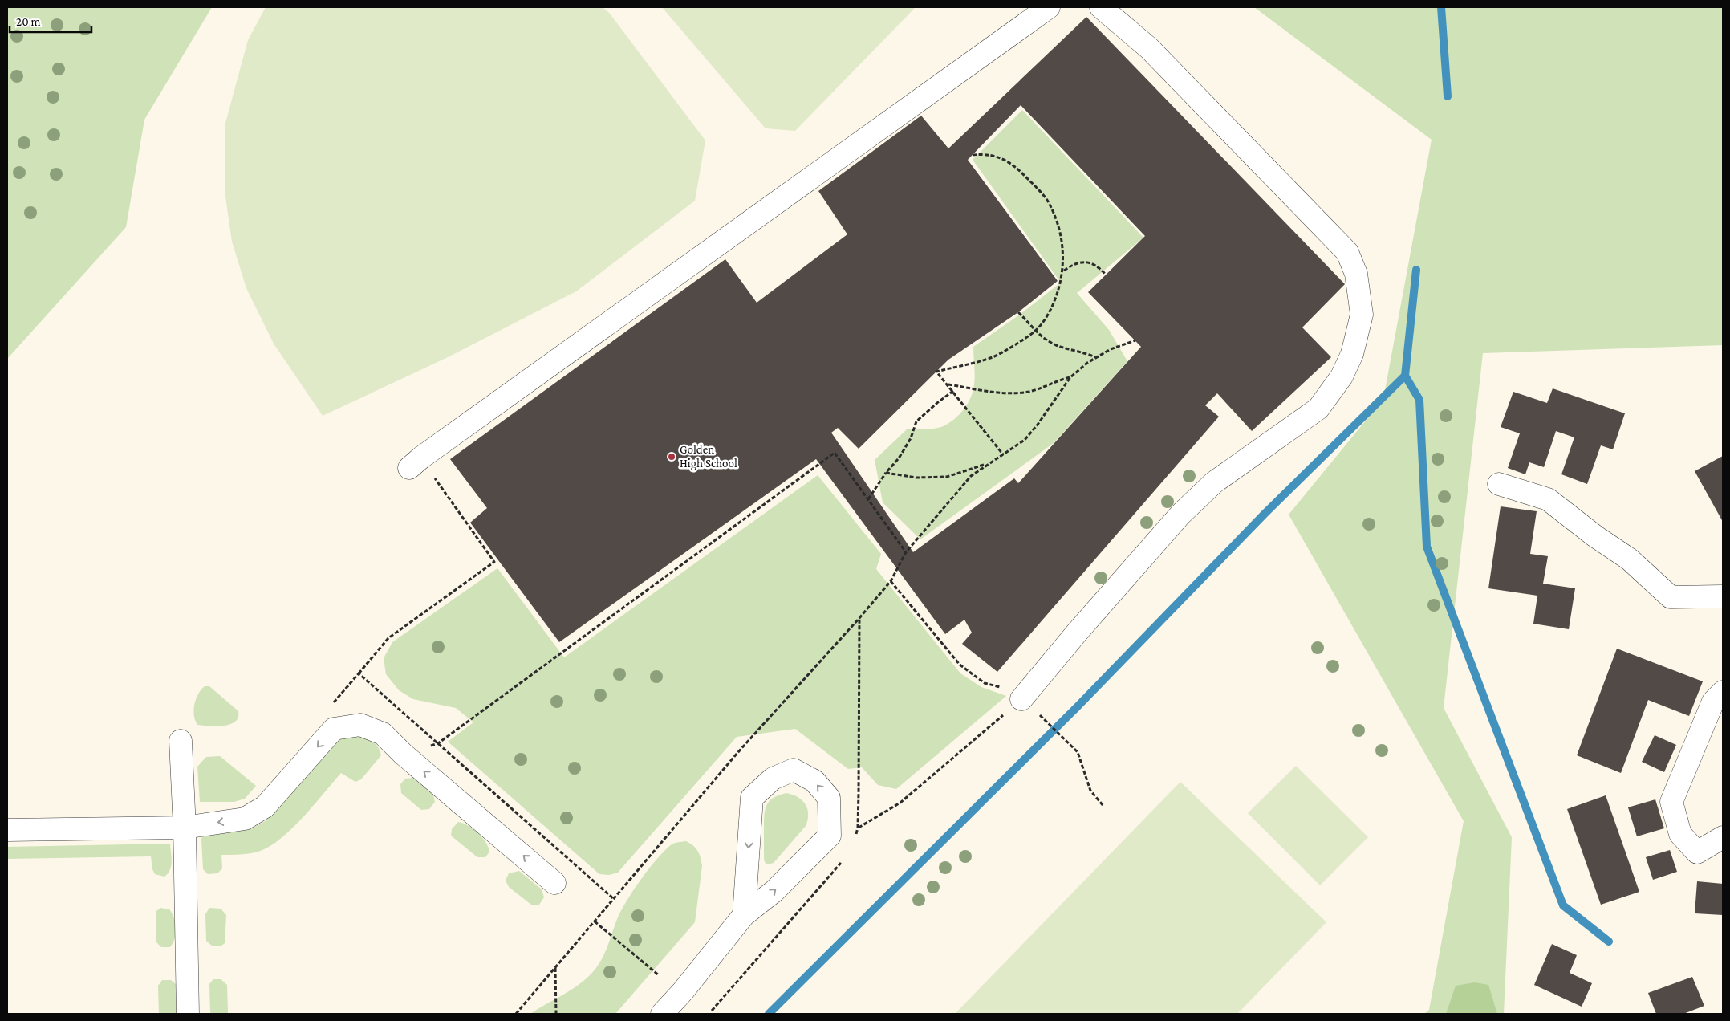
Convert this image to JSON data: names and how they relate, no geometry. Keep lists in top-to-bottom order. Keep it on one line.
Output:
{"places":["Golden High School"],"scale_bar":"20 m"}
